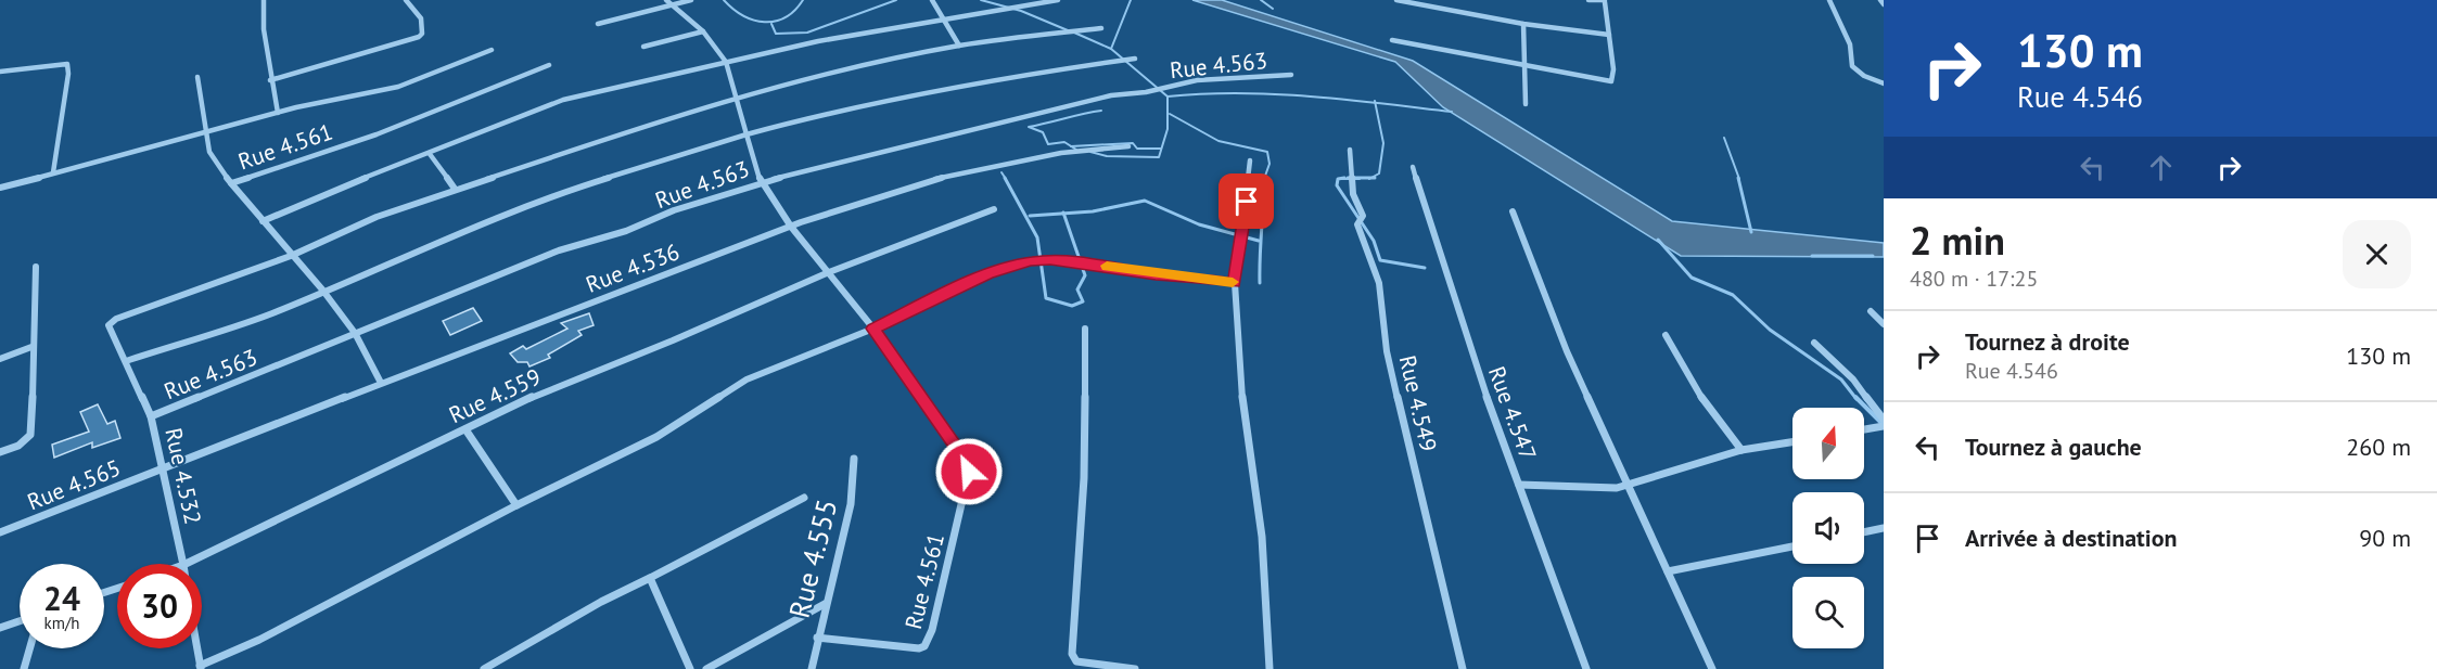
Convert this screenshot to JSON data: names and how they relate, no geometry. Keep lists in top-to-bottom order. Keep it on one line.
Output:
{"streets":{"street":["Rue 4.563","Rue 4.561","Rue 4.536","Rue 4.559","Rue 4.549","Rue 4.547","Rue 4.532","Rue 4.565","Rue 4.555"]},"crossings":[["Rue 4.563","Rue 4.561"],["Rue 4.563","Rue 4.532"],["Rue 4.561","Rue 4.536"],["Rue 4.561","Rue 4.532"],["Rue 4.561","Rue 4.555"],["Rue 4.536","Rue 4.532"],["Rue 4.536","Rue 4.565"],["Rue 4.532","Rue 4.565"]],"north":"top","page":{"turn":["130 m","Rue 4.546"],"heading":["2 min","480 m · 17:25"],"list":[{"name":"Tournez à droite","note":"Rue 4.546","value":"130 m"},{"name":"Tournez à gauche","value":"260 m"},{"name":"Arrivée à destination","value":"90 m"}],"speed":"24 km/h","limit":"30"}}
